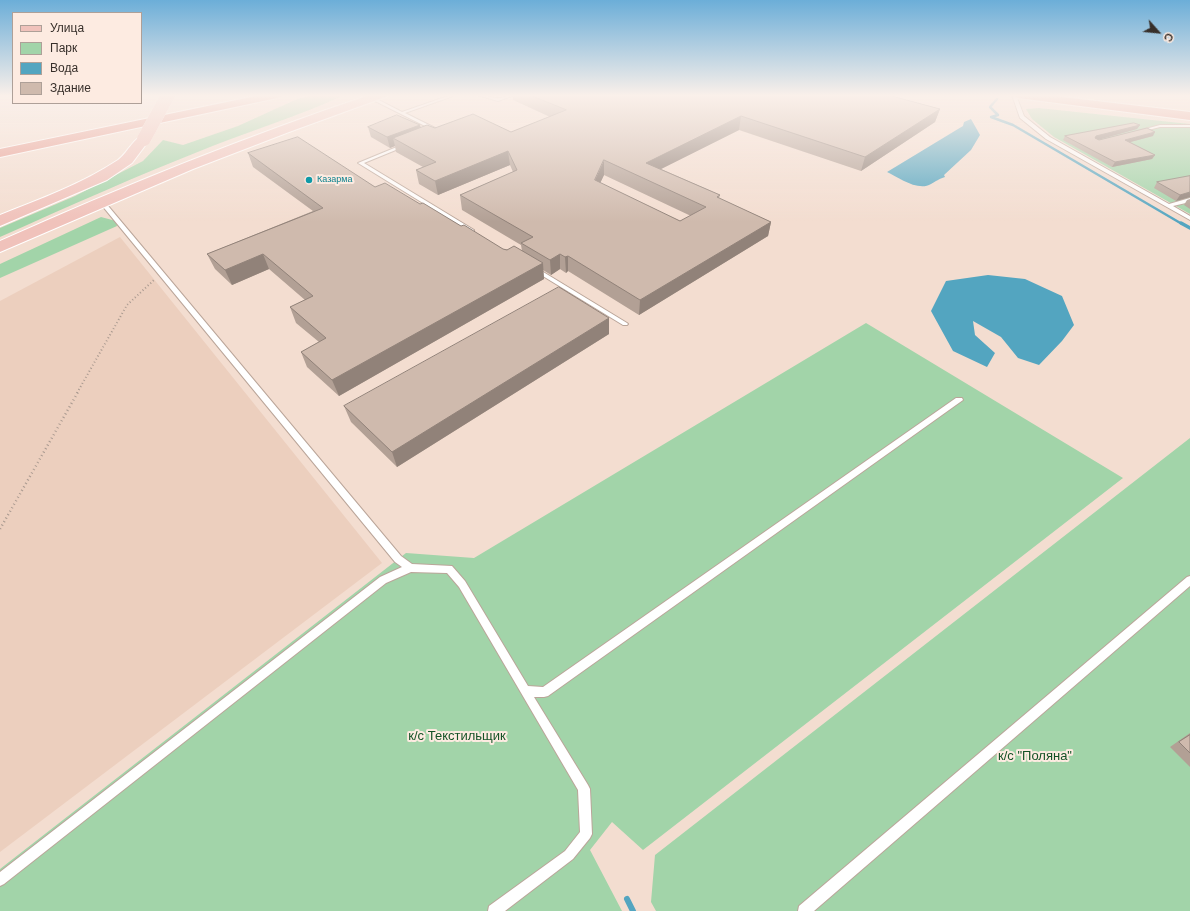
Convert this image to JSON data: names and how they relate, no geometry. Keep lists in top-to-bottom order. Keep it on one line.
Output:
{"parks":["к/с Текстильщик","к/с \"Поляна\""],"places":["Казарма"],"legend":["Улица","Парк","Вода","Здание"],"north":"bottom right"}
